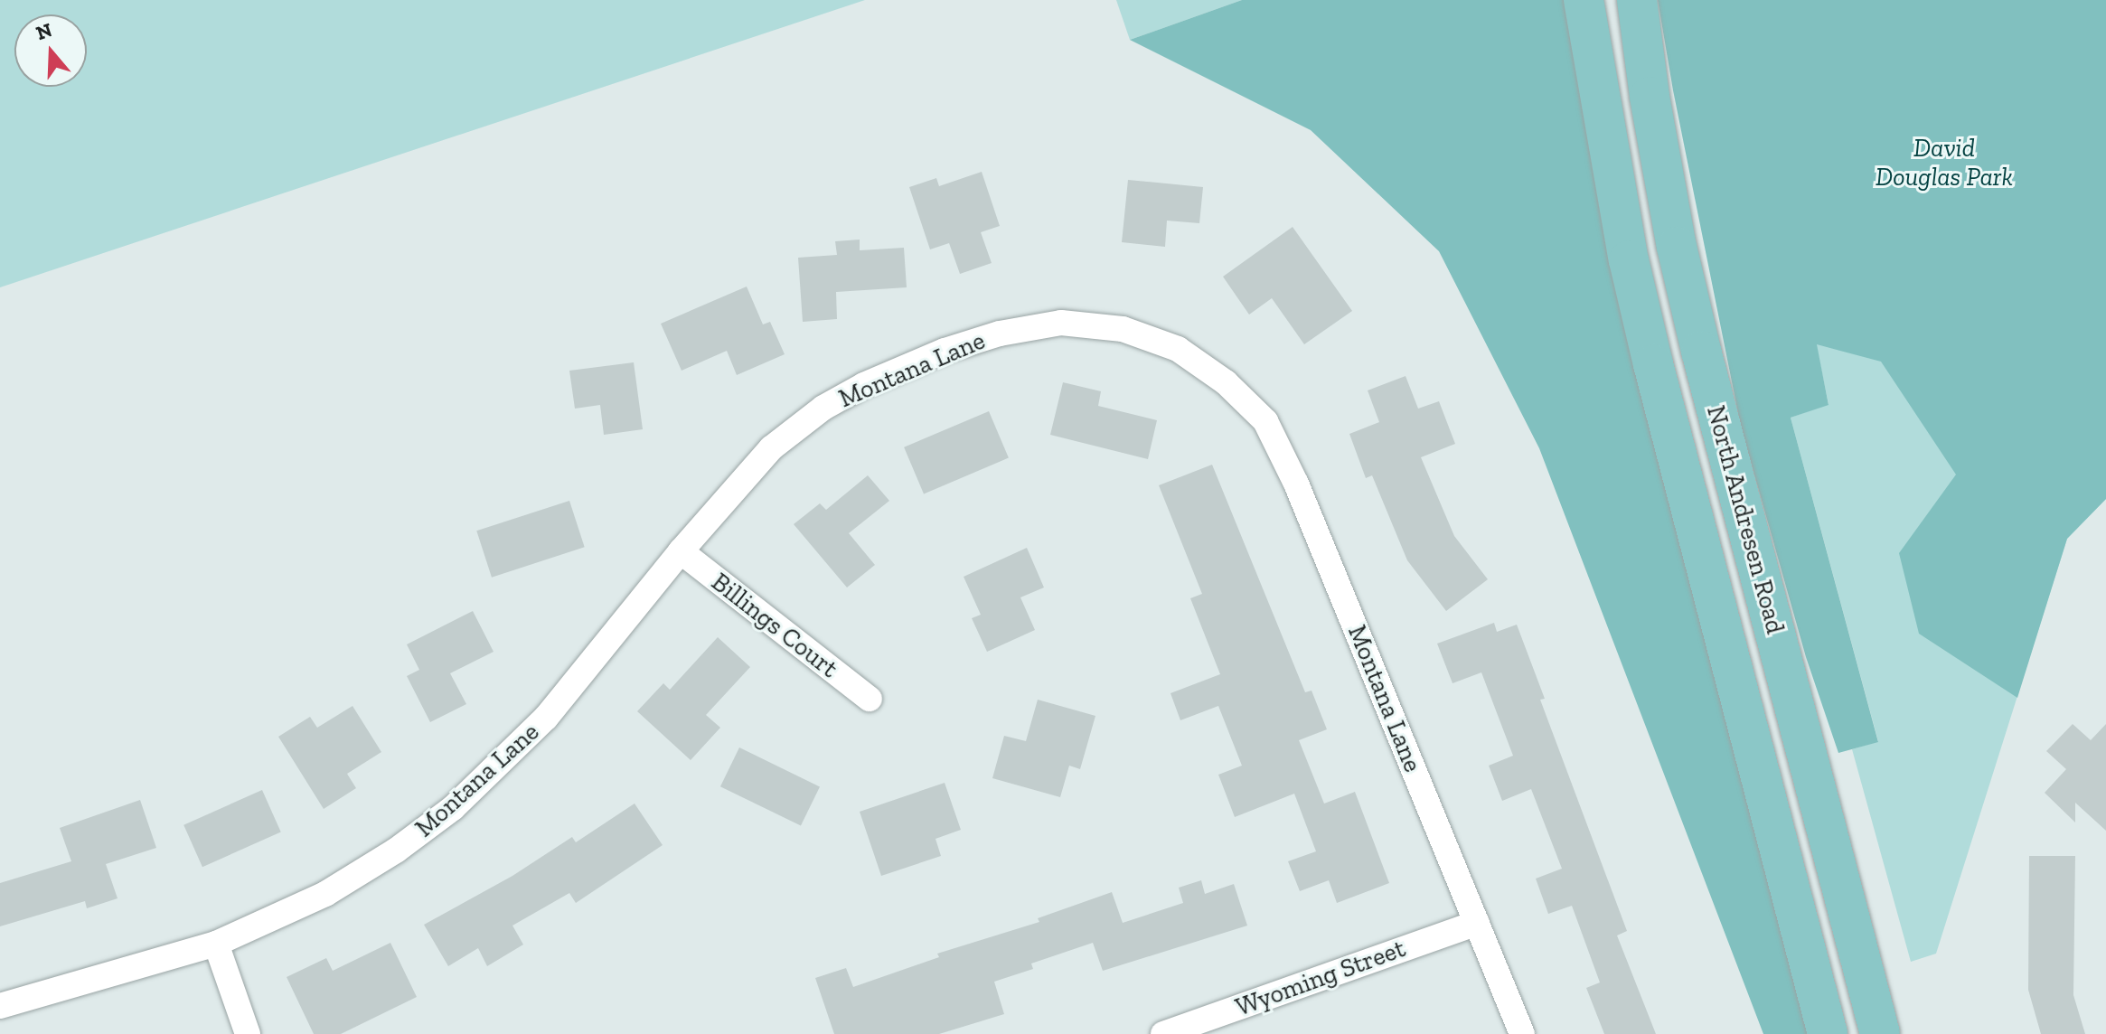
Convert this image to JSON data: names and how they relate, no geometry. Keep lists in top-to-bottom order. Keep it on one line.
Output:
{"streets":{"main road":["North Andresen Road"],"street":["Montana Lane","Billings Court","Wyoming Street"]},"crossings":[["Montana Lane","Billings Court"],["Montana Lane","Wyoming Street"]],"parks":["David Douglas Park"],"north":"top"}
